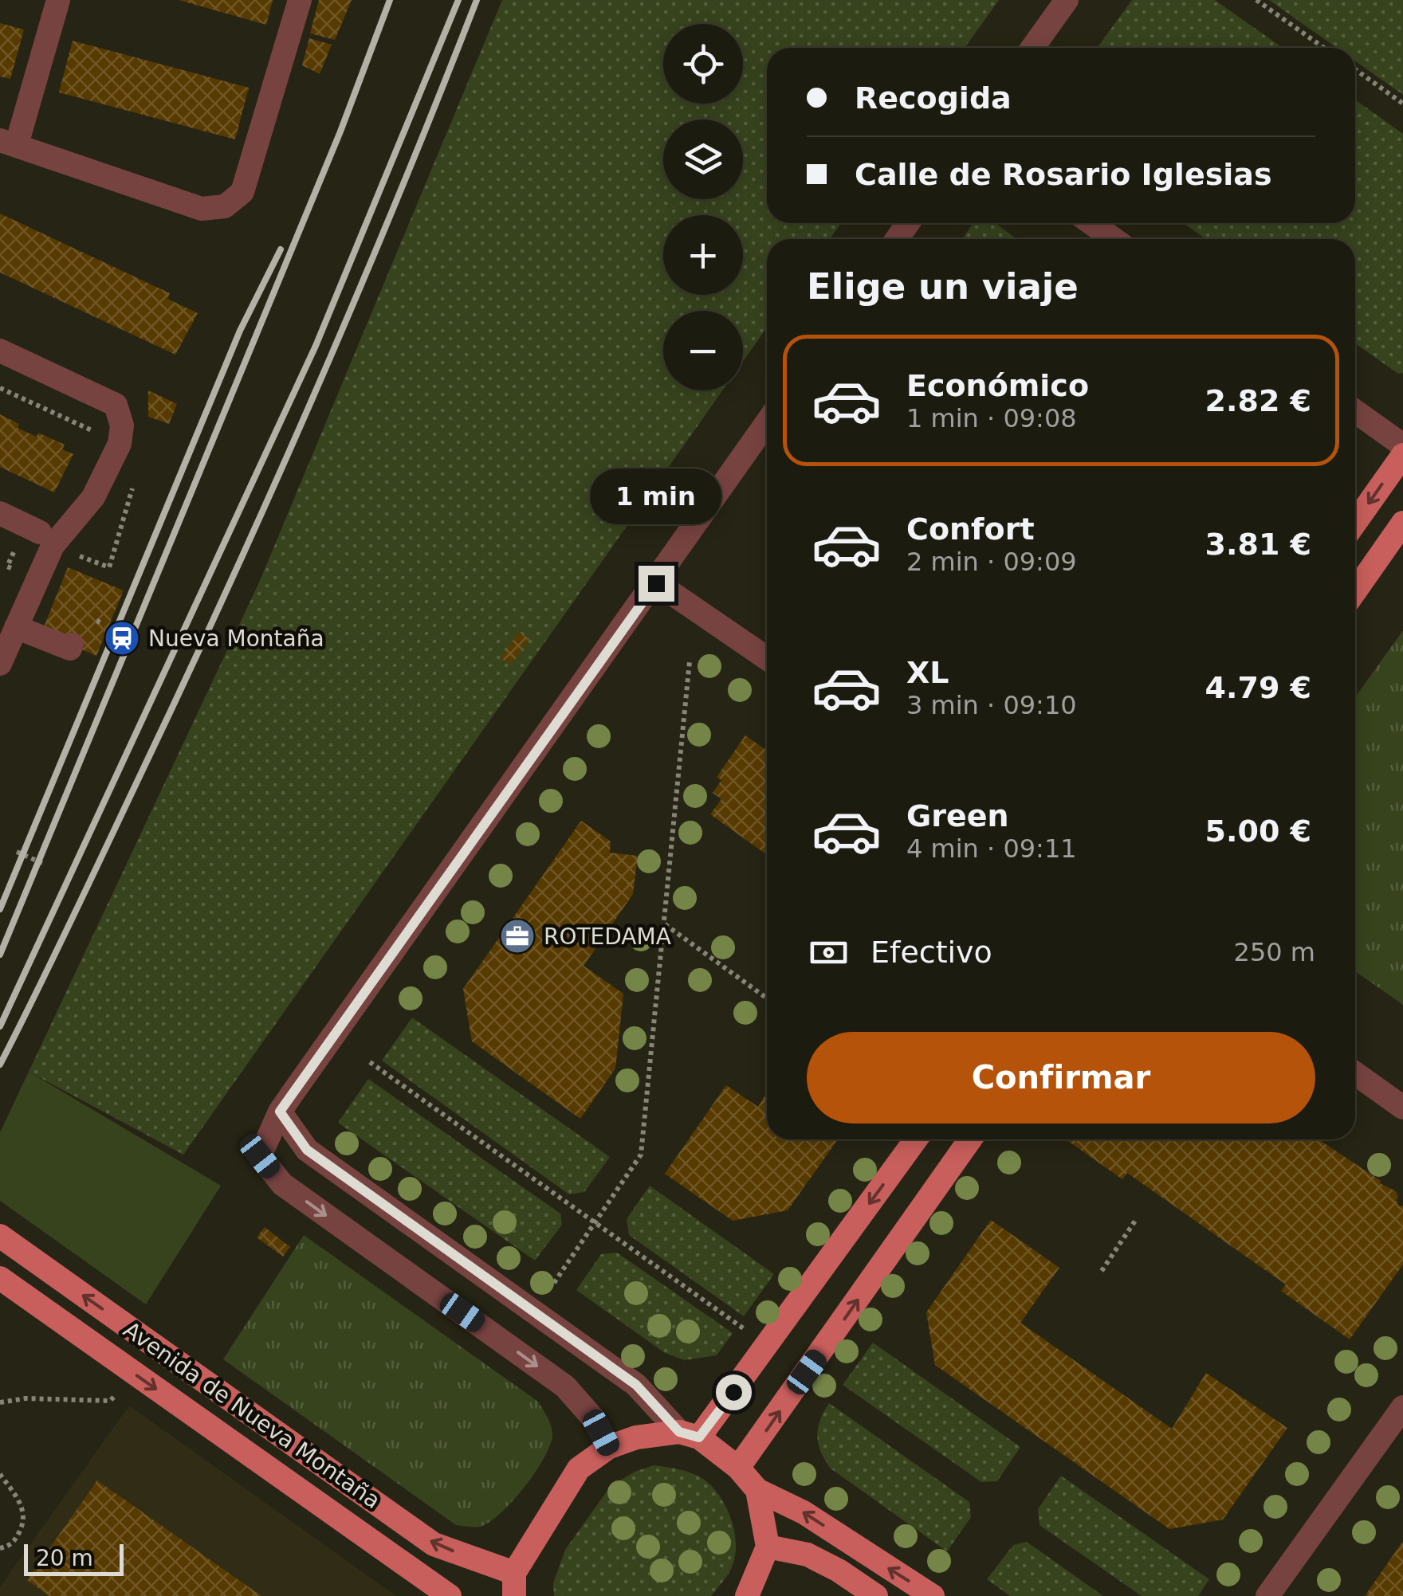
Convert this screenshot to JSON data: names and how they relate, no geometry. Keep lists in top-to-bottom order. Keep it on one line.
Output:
{"streets":{"main road":["Avenida de Nueva Montaña"]},"places":{"station":["Nueva Montaña"],"office":["ROTEDAMA"]},"scale_bar":"20 m","page":{"map_buttons":["+","−"],"banner":["Recogida","Calle de Rosario Iglesias"],"heading":"Elige un viaje","list":[{"name":"Económico","note":"1 min · 09:08","value":"2.82 €"},{"name":"Confort","note":"2 min · 09:09","value":"3.81 €"},{"name":"XL","note":"3 min · 09:10","value":"4.79 €"},{"name":"Green","note":"4 min · 09:11","value":"5.00 €"}],"bubble":"1 min","pay":["Efectivo","250 m"],"buttons":"Confirmar","scale":"20 m"}}
